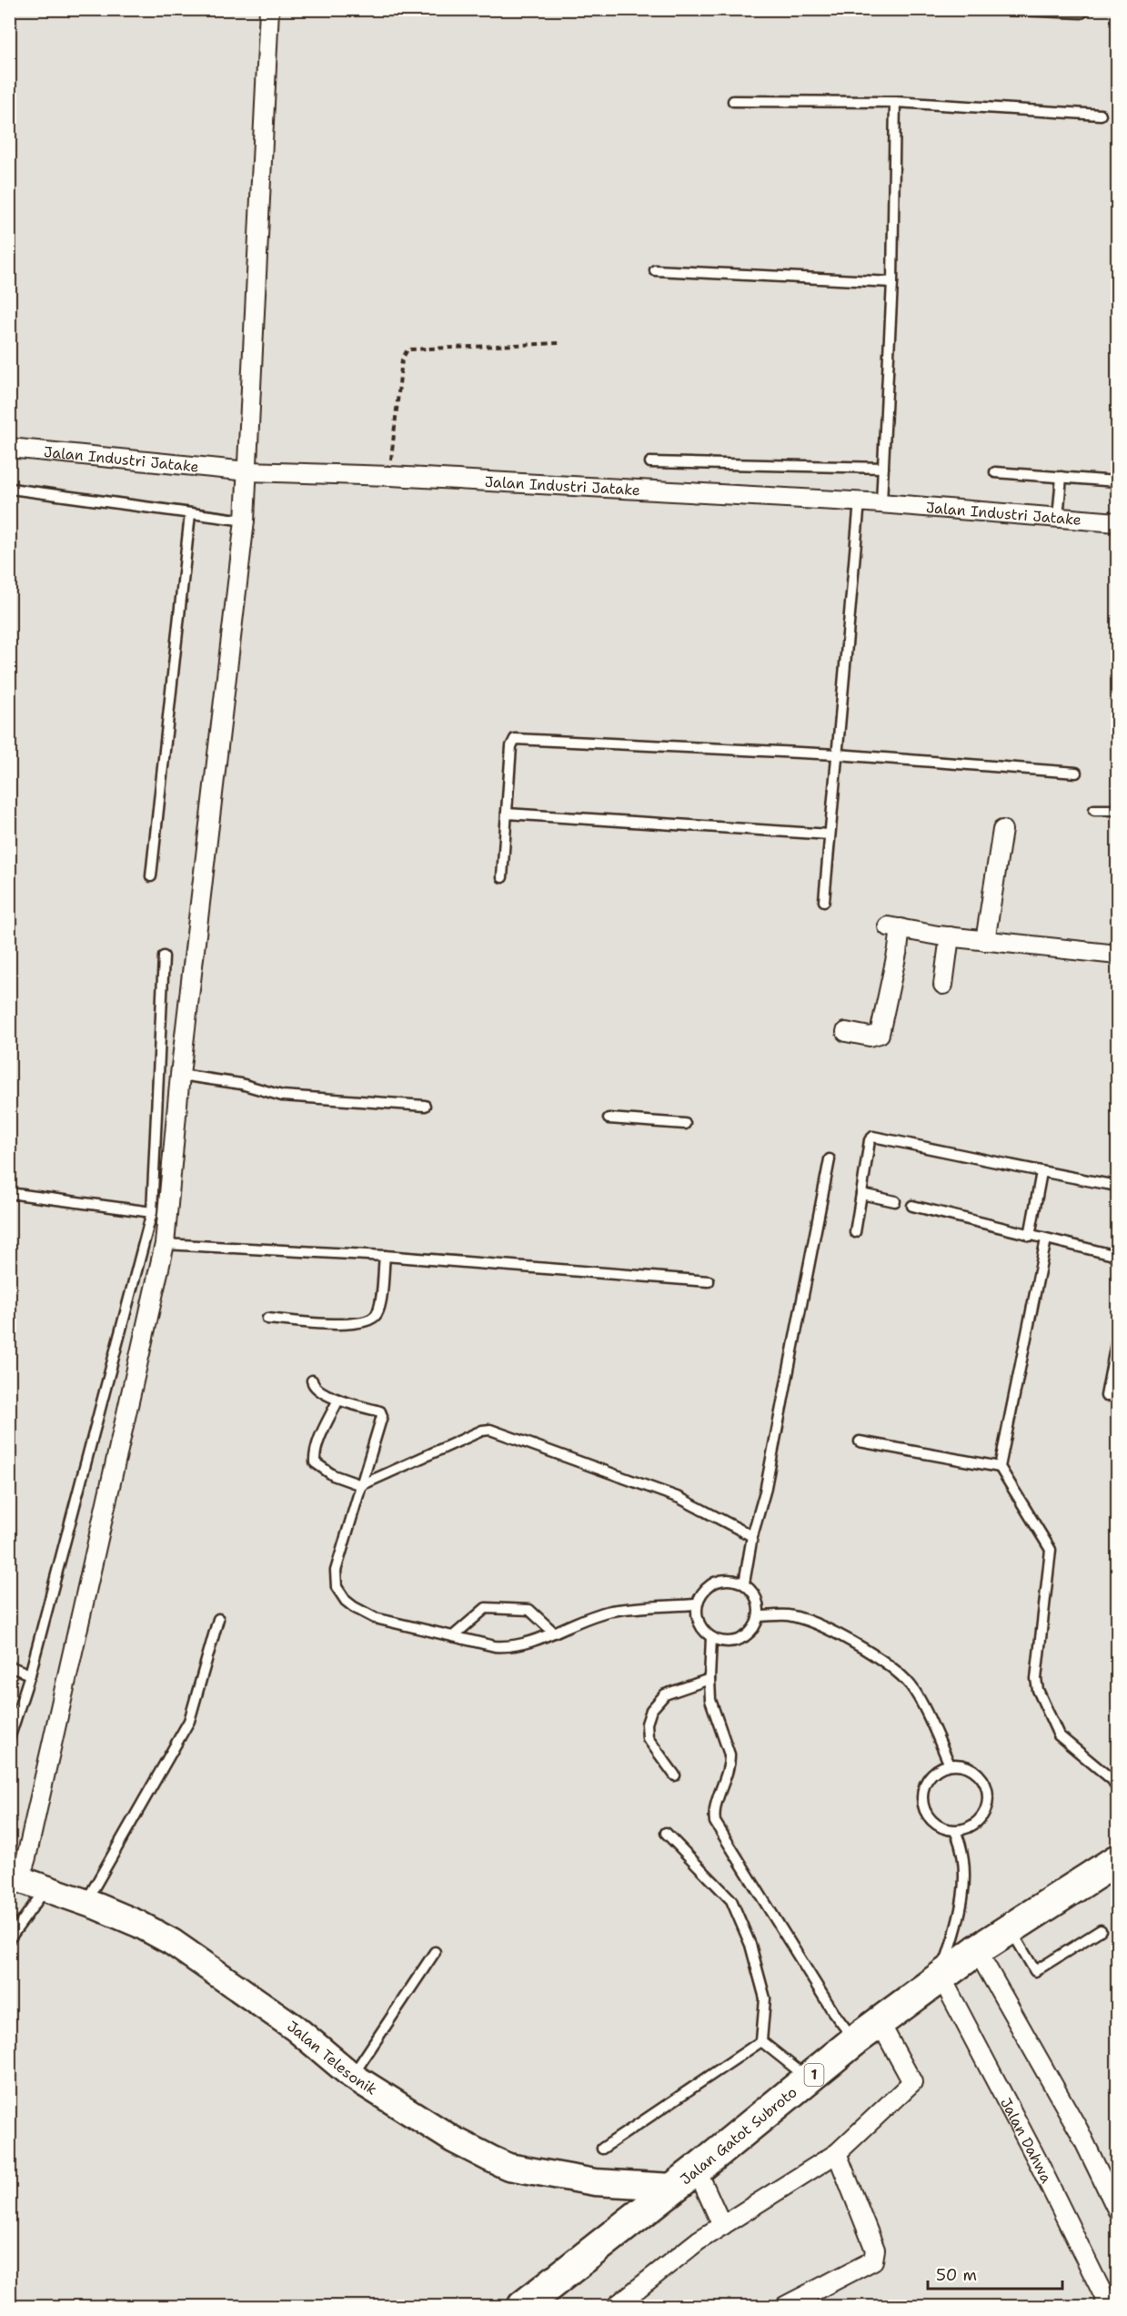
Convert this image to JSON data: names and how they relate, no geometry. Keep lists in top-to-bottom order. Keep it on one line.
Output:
{"streets":{"highway":["1","Jalan Gatot Subroto"],"street":["Jalan Industri Jatake","Jalan Telesonik","Jalan Dahwa"]},"crossings":[["Jalan Telesonik","Jalan Gatot Subroto"],["Jalan Gatot Subroto","Jalan Dahwa"]],"scale_bar":"50 m"}
